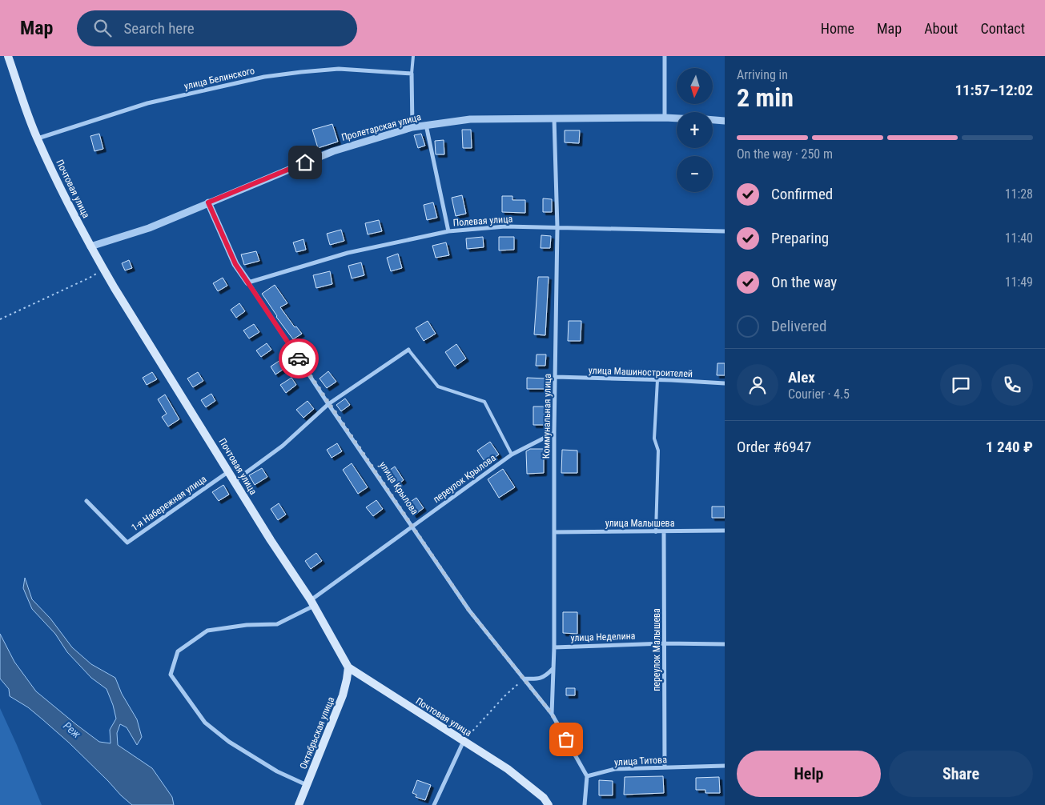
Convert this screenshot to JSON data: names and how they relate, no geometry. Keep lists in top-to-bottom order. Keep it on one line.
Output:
{"streets":{"main road":["Почтовая улица","Октябрьская улица"],"street":["улица Белинского","Пролетарская улица","Полевая улица","улица Машиностроителей","Коммунальная улица","переулок Крылова","улица Крылова","1-я Набережная улица","улица Малышева","улица Неделина","переулок Малышева","улица Титова"]},"crossings":[["улица Белинского","Почтовая улица"],["Пролетарская улица","Почтовая улица"],["Пролетарская улица","Коммунальная улица"],["Пролетарская улица","улица Крылова"],["Почтовая улица","переулок Крылова"],["Почтовая улица","1-я Набережная улица"],["Почтовая улица","Октябрьская улица"],["Полевая улица","Коммунальная улица"],["Полевая улица","улица Крылова"],["улица Машиностроителей","Коммунальная улица"],["Коммунальная улица","переулок Крылова"],["Коммунальная улица","улица Крылова"],["Коммунальная улица","улица Малышева"],["Коммунальная улица","улица Неделина"],["переулок Крылова","улица Крылова"],["переулок Крылова","Октябрьская улица"],["улица Крылова","улица Титова"],["улица Малышева","переулок Малышева"],["улица Неделина","переулок Малышева"],["переулок Малышева","улица Титова"]],"water":["Реж"],"north":"bottom","page":{"header":"Map","search":"Search here","nav":["Home","Map","About","Contact"],"heading":["2 min","Arriving in","11:57–12:02"],"panel":["Alex","Courier · 4.5","Order #6947","1 240 ₽"],"map_buttons":["+","−"],"bar":"On the way · 250 m","list":[["Confirmed","11:28"],["Preparing","11:40"],["On the way","11:49"],"Delivered"],"buttons":["Help","Share"]}}
